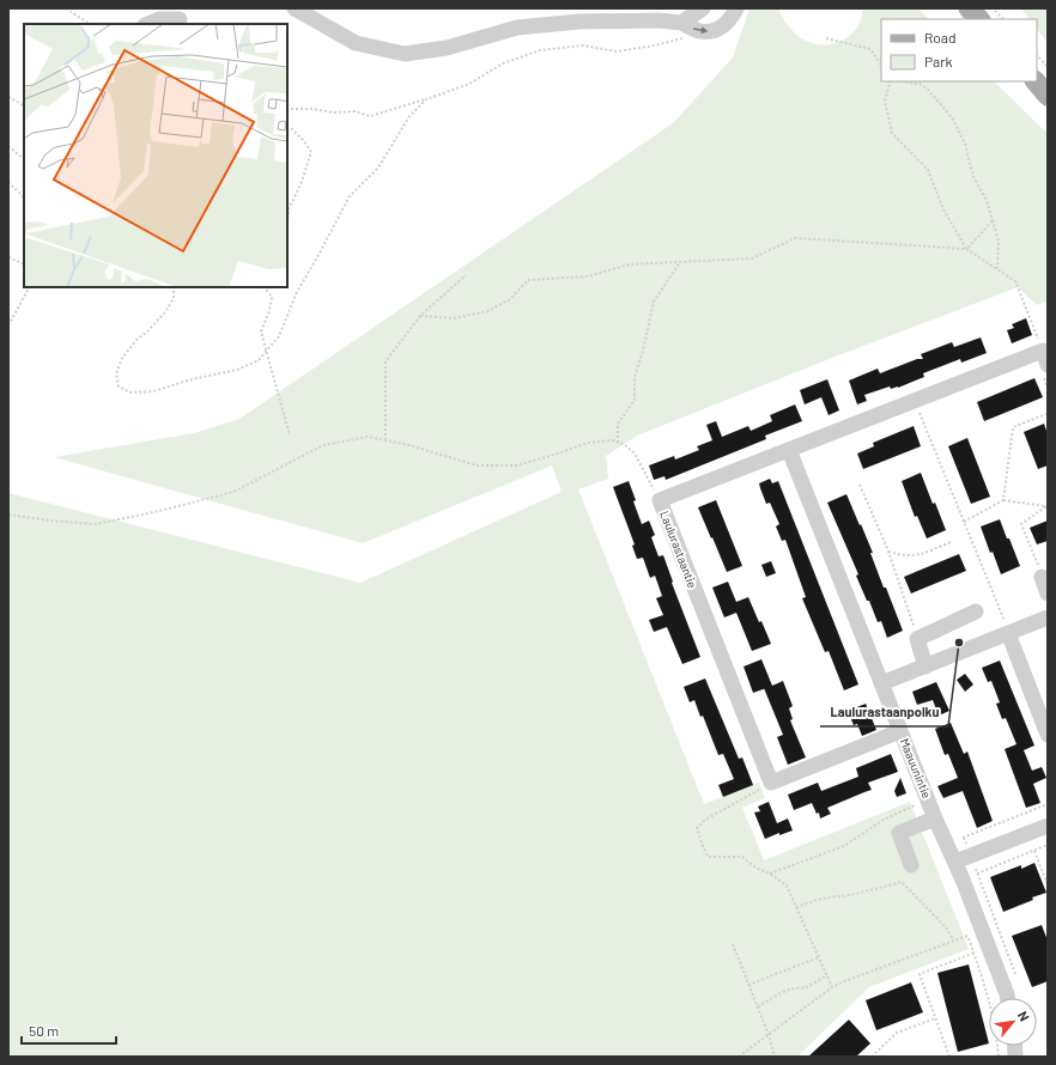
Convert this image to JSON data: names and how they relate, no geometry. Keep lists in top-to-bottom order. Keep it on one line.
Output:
{"streets":{"street":["Laulurastaantie","Maauunintie"]},"crossings":[["Laulurastaantie","Maauunintie"]],"places":["Laulurastaanpolku"],"legend":["Road","Park"],"scale_bar":"50 m","north":"top right"}
